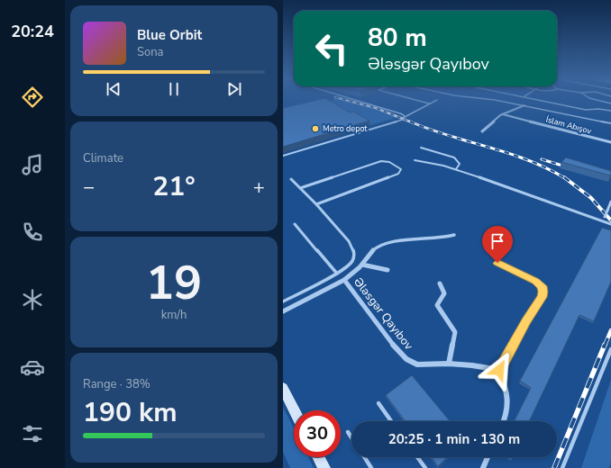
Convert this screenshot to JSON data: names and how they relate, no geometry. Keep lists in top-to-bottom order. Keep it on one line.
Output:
{"streets":{"street":["İslam Abışov","Ələsgər Qayıbov"]},"places":["Metro depot"],"page":{"tabs":"20:24","turn":["80 m","Ələsgər Qayıbov"],"song":["Blue Orbit","Sona"],"tile":["Climate",["19","km/h"],["Range · 38%","190 km"]],"heat":["−","21°","+"],"limit":"30","trip":"20:25 · 1 min · 130 m"}}
